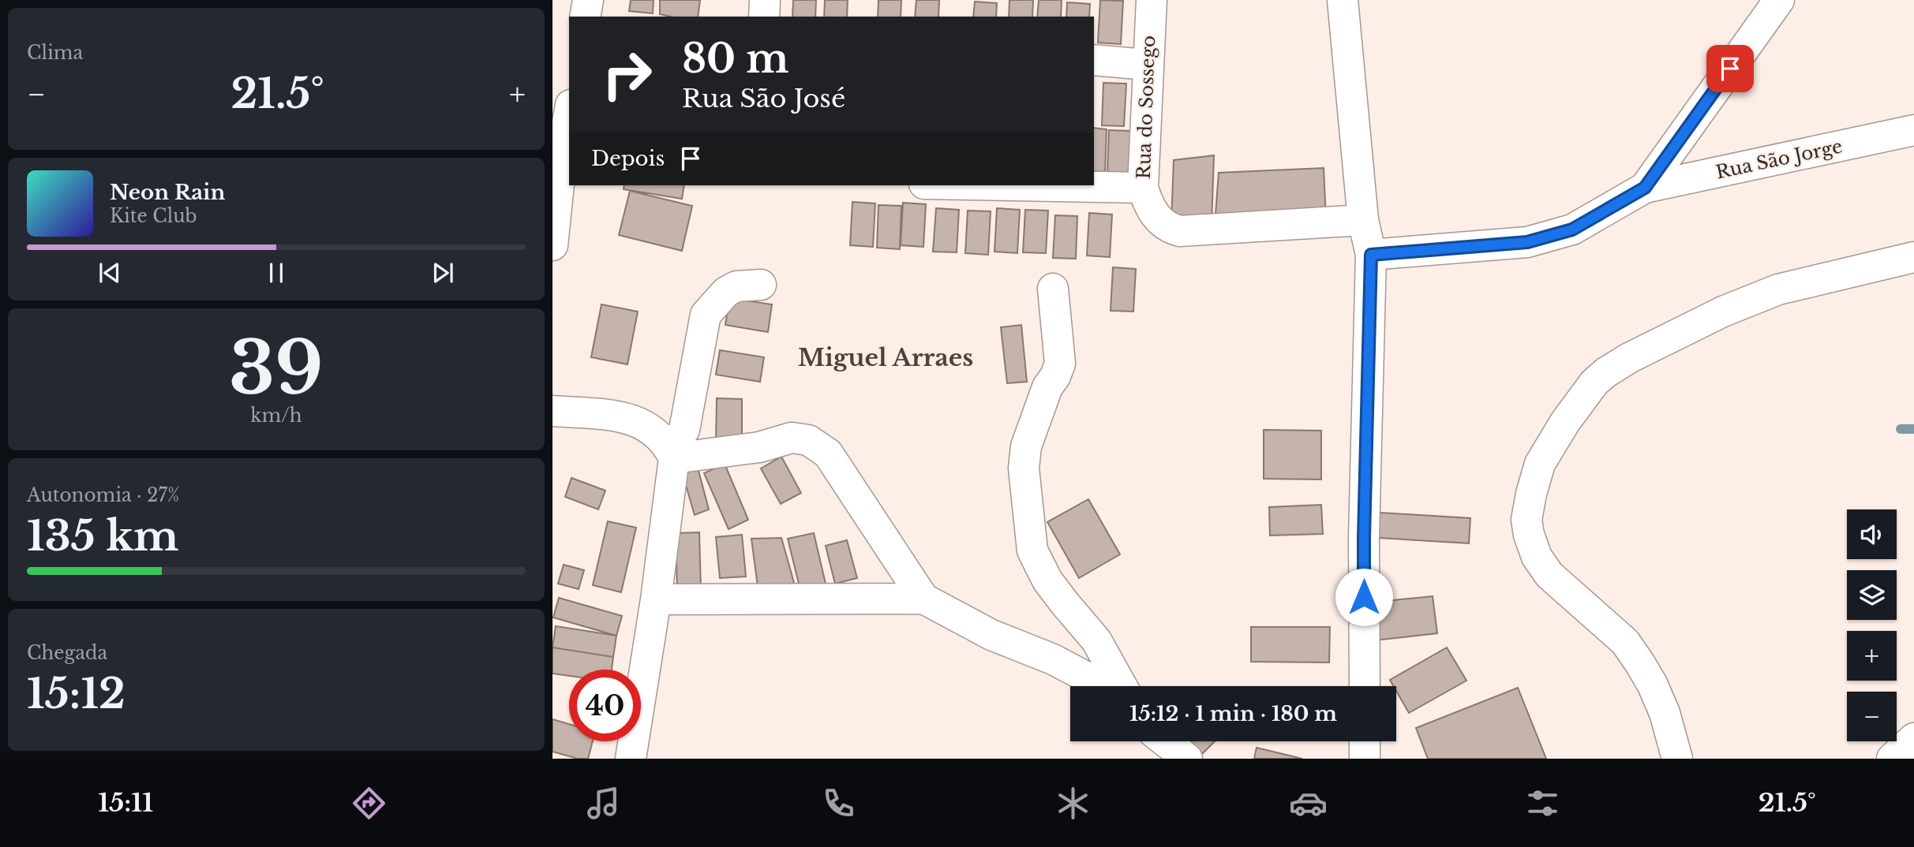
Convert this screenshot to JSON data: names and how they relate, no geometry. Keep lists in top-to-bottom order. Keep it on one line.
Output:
{"streets":{"street":["Rua do Sossego","Rua São Jorge"]},"districts":["Miguel Arraes"],"page":{"tile":["Clima",["39","km/h"],["Autonomia · 27%","135 km"],["Chegada","15:12"]],"turn":["80 m","Rua São José"],"heat":["−","21.5°","+"],"then":"Depois","song":["Neon Rain","Kite Club"],"map_buttons":["+","−"],"limit":"40","trip":"15:12 · 1 min · 180 m","tabs":["15:11","21.5°"]}}
